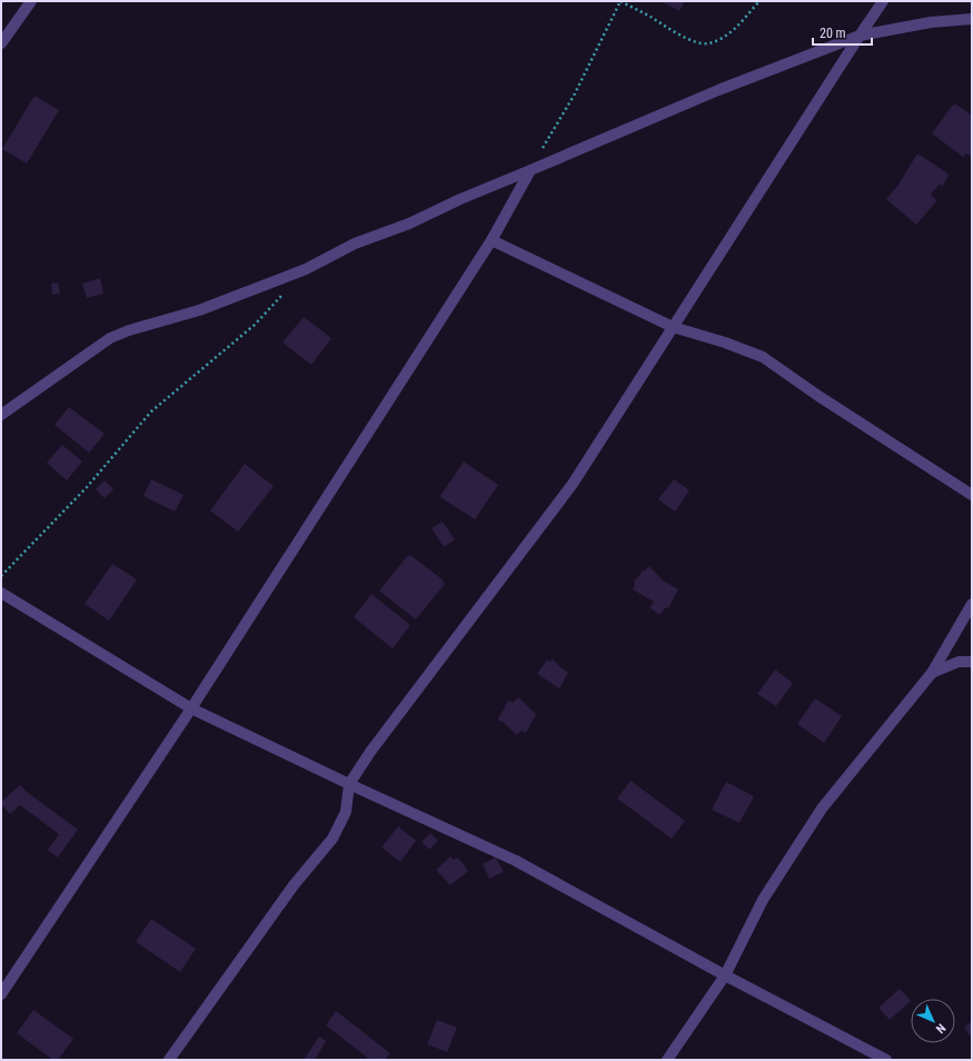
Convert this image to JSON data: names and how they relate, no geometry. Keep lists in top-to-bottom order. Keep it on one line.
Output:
{"scale_bar":"20 m","north":"bottom right"}
